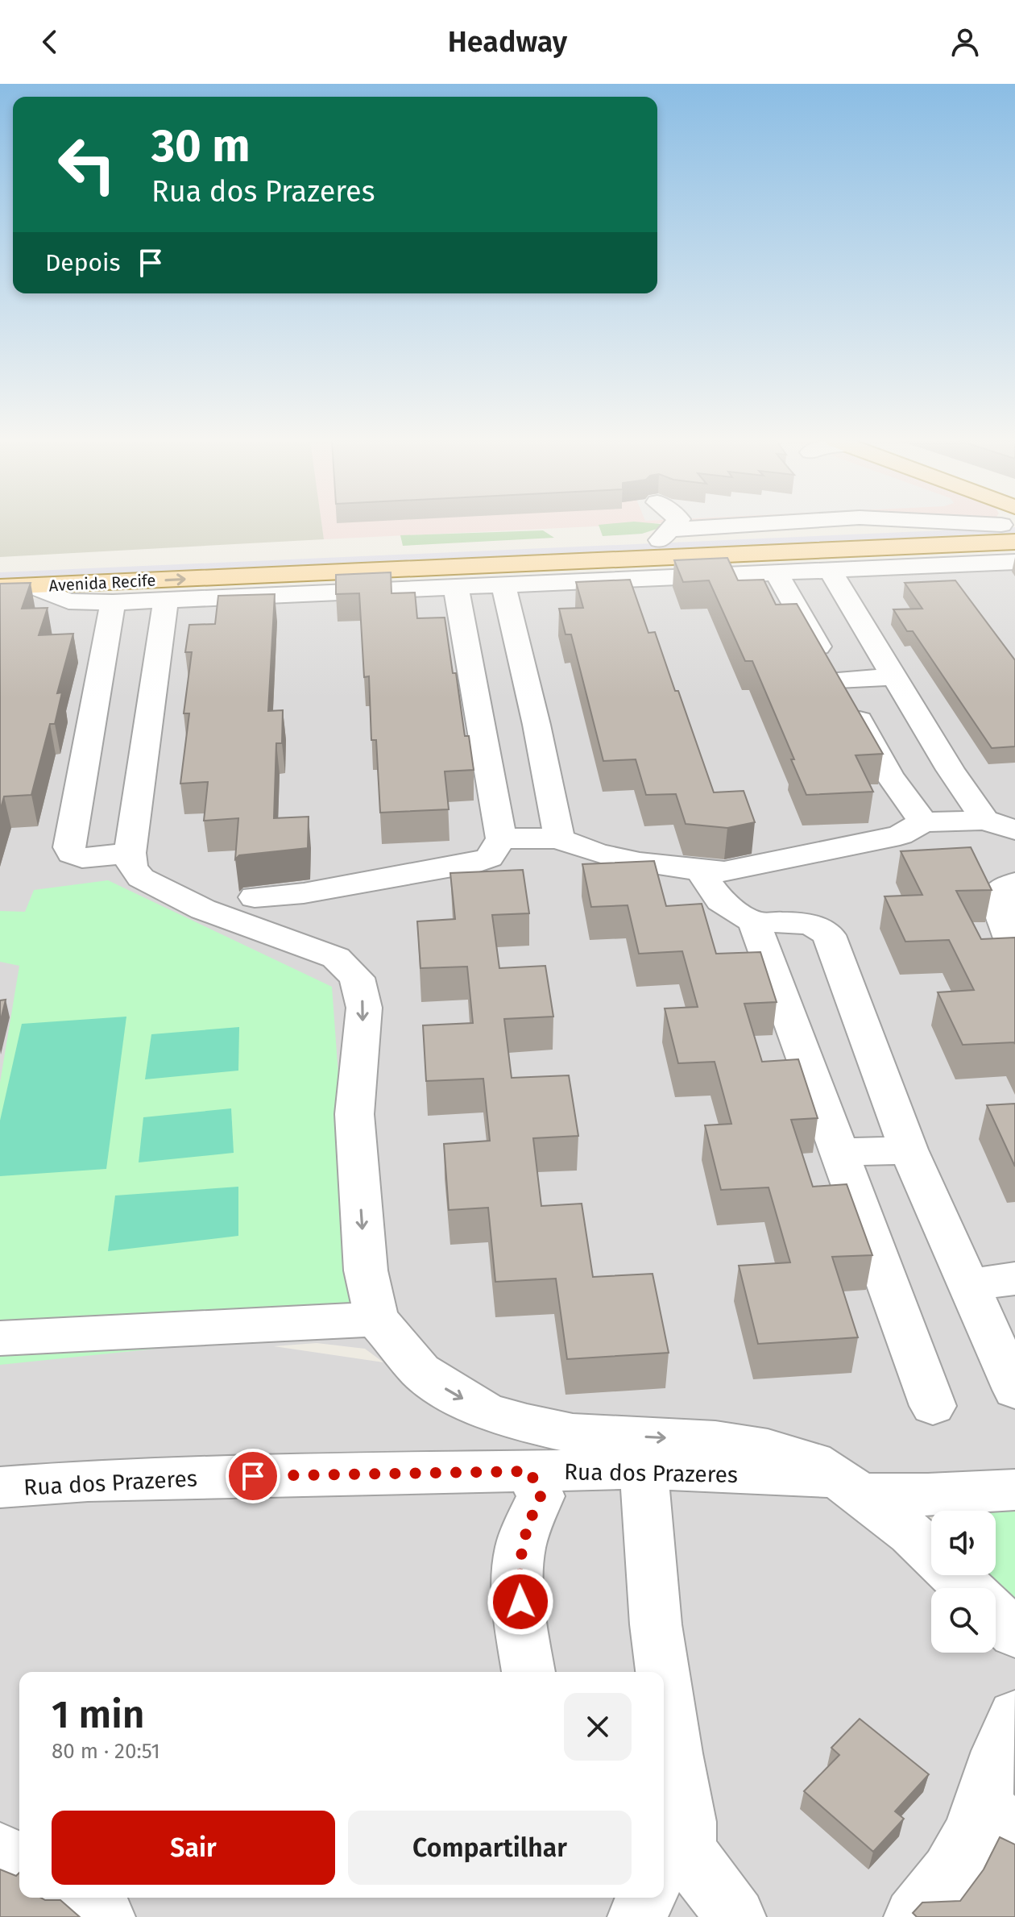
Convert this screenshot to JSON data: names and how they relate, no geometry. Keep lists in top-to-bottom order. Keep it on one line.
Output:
{"streets":{"main road":["Avenida Recife"],"street":["Rua dos Prazeres"]},"page":{"header":"Headway","turn":["30 m","Rua dos Prazeres"],"then":"Depois","heading":["1 min","80 m · 20:51"],"buttons":["Sair","Compartilhar"]}}
